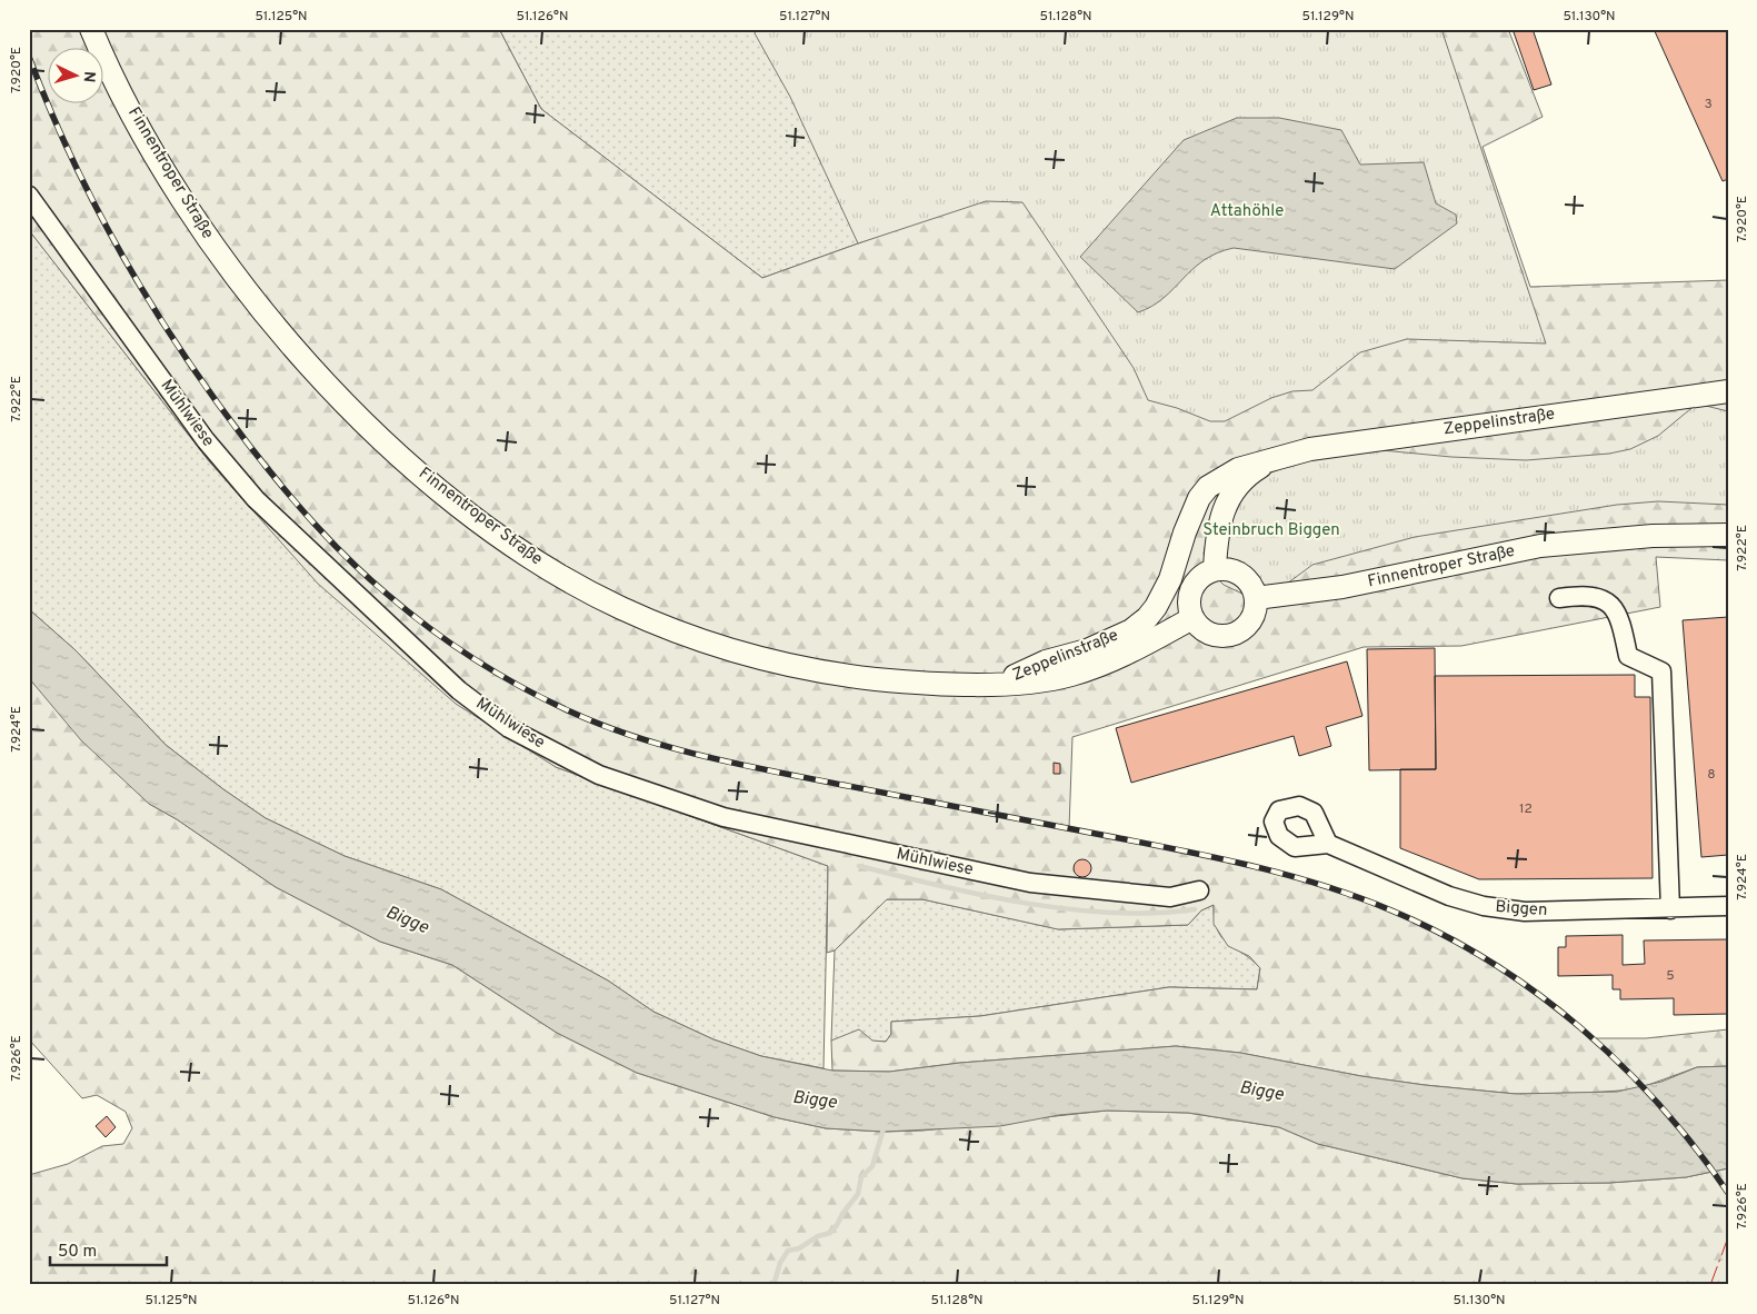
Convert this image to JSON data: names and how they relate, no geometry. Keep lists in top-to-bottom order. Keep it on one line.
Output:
{"streets":{"main road":["Finnentroper Straße","Zeppelinstraße"],"street":["Mühlwiese","Biggen"]},"crossings":[["Finnentroper Straße","Zeppelinstraße"]],"water":["Bigge"],"parks":["Attahöhle","Steinbruch Biggen"],"house_numbers":["3","8","12","5"],"scale_bar":"50 m","north":"right","coordinates":["51.125°N","51.126°N","51.127°N","51.128°N","51.129°N","51.130°N","7.920°E","7.922°E","7.924°E","7.926°E"]}
